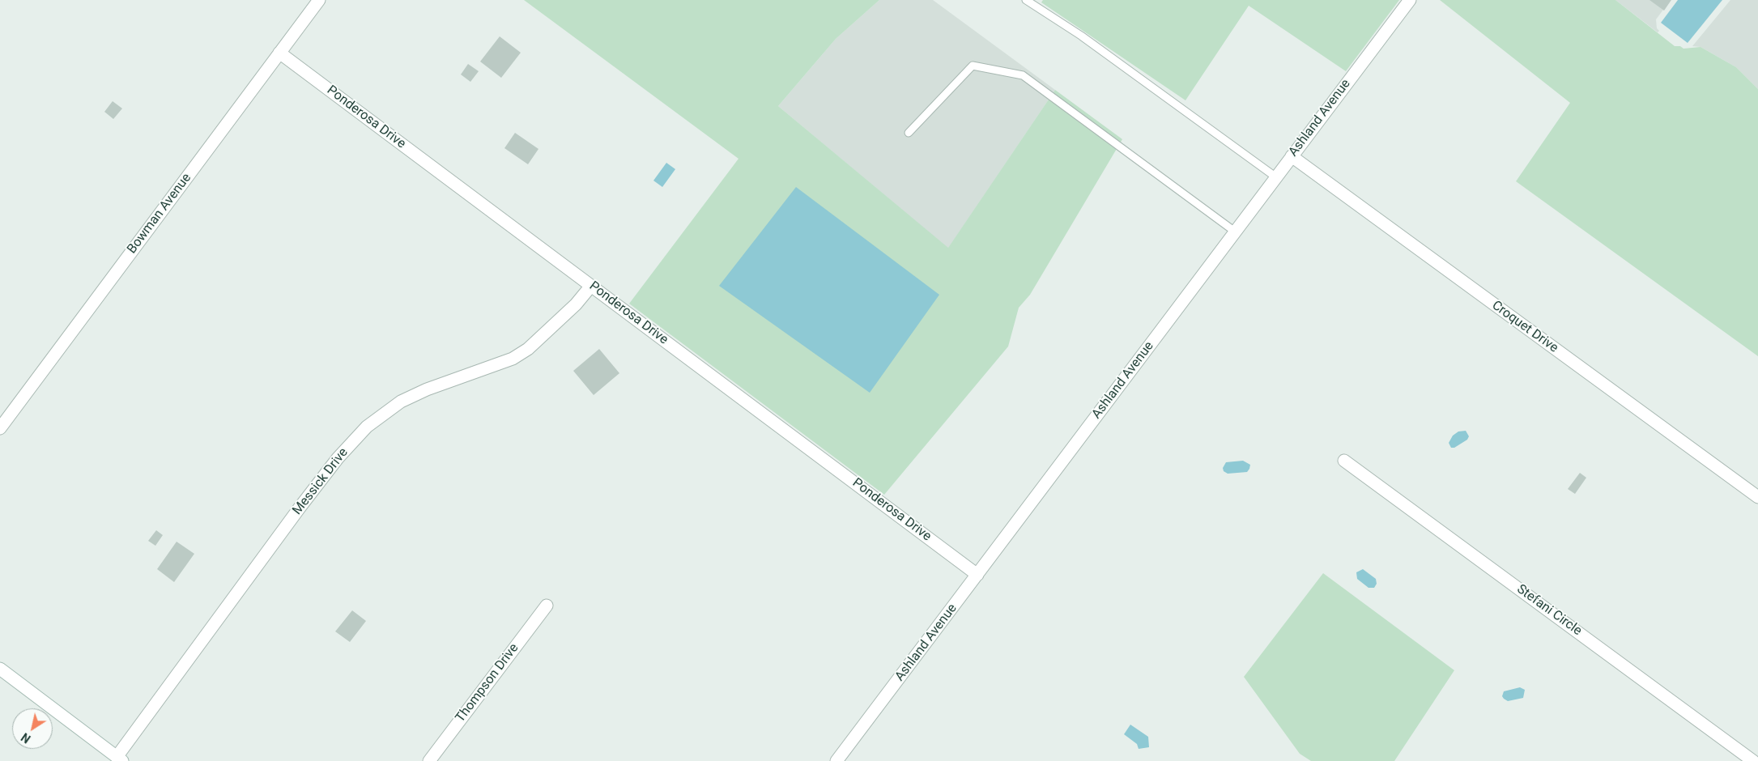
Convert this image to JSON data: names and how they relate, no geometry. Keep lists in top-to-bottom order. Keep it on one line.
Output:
{"streets":{"street":["Ponderosa Drive","Ashland Avenue","Bowman Avenue","Croquet Drive","Messick Drive","Stefani Circle","Thompson Drive"]},"crossings":[["Ponderosa Drive","Ashland Avenue"],["Ponderosa Drive","Bowman Avenue"],["Ponderosa Drive","Messick Drive"],["Ashland Avenue","Croquet Drive"]],"north":"bottom left"}
